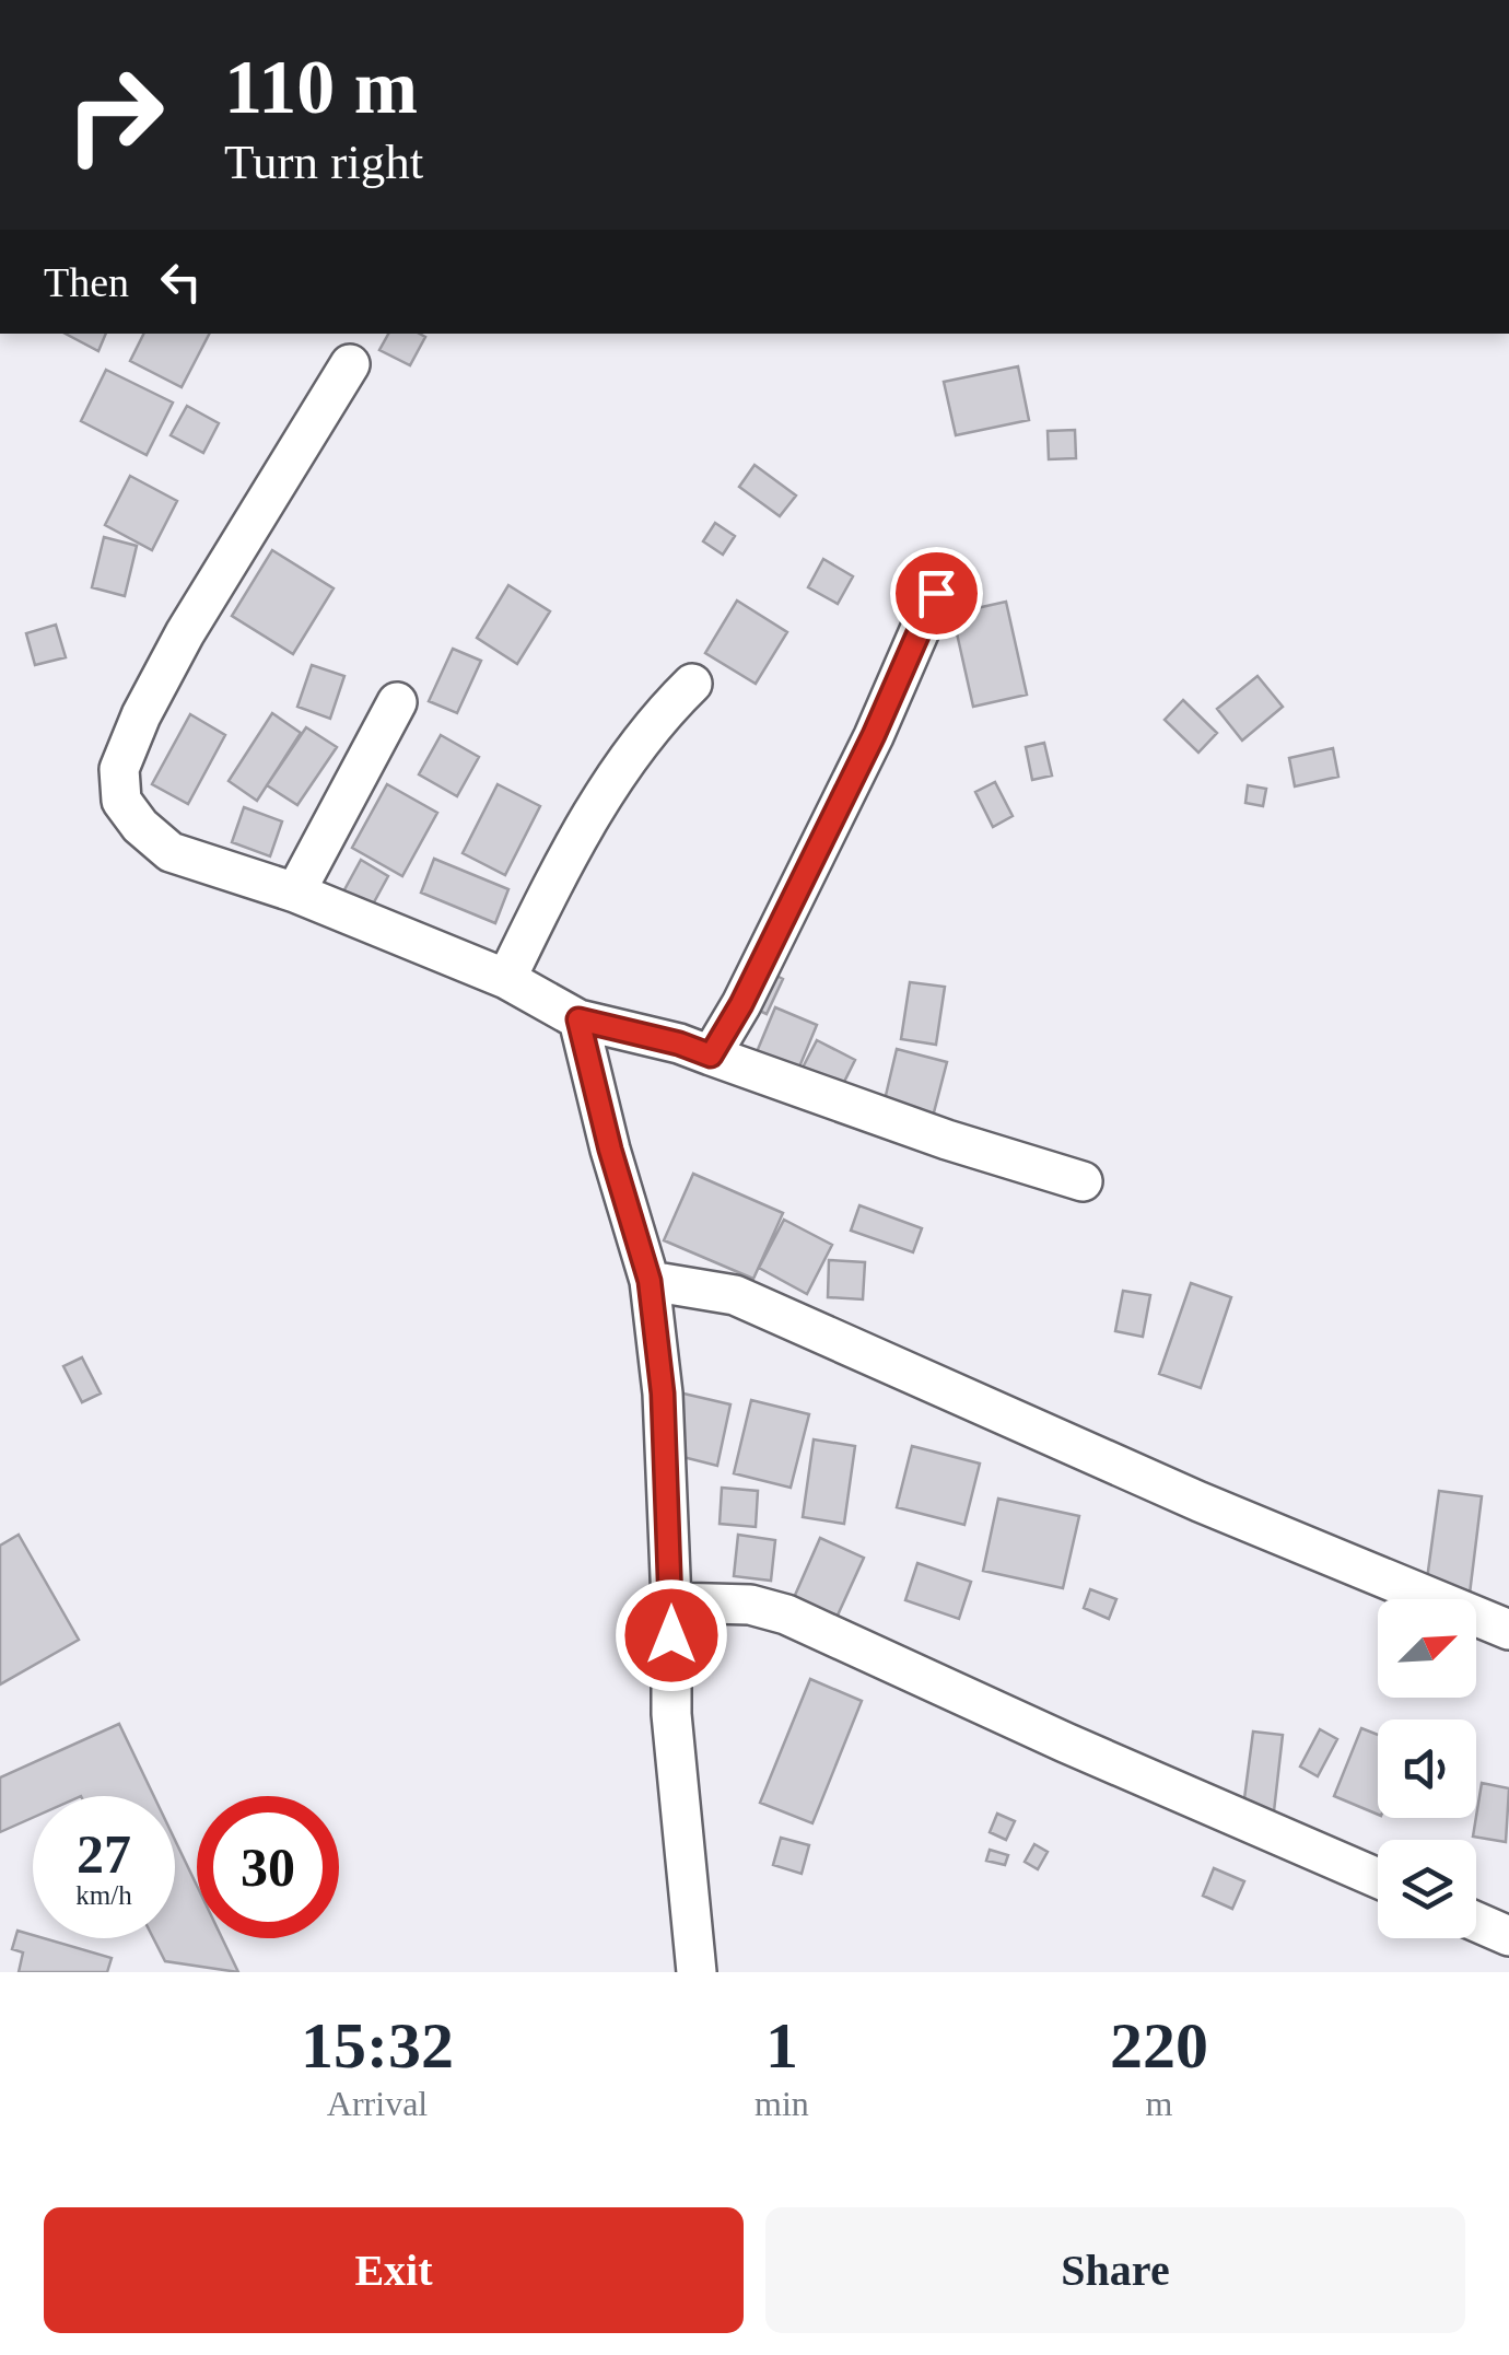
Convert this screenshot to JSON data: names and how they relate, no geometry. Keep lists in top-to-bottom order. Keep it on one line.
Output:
{"north":"top right","page":{"turn":["110 m","Turn right"],"then":"Then","speed":"27 km/h","limit":"30","eta":["15:32","Arrival","1","min","220","m"],"buttons":["Exit","Share"]}}
